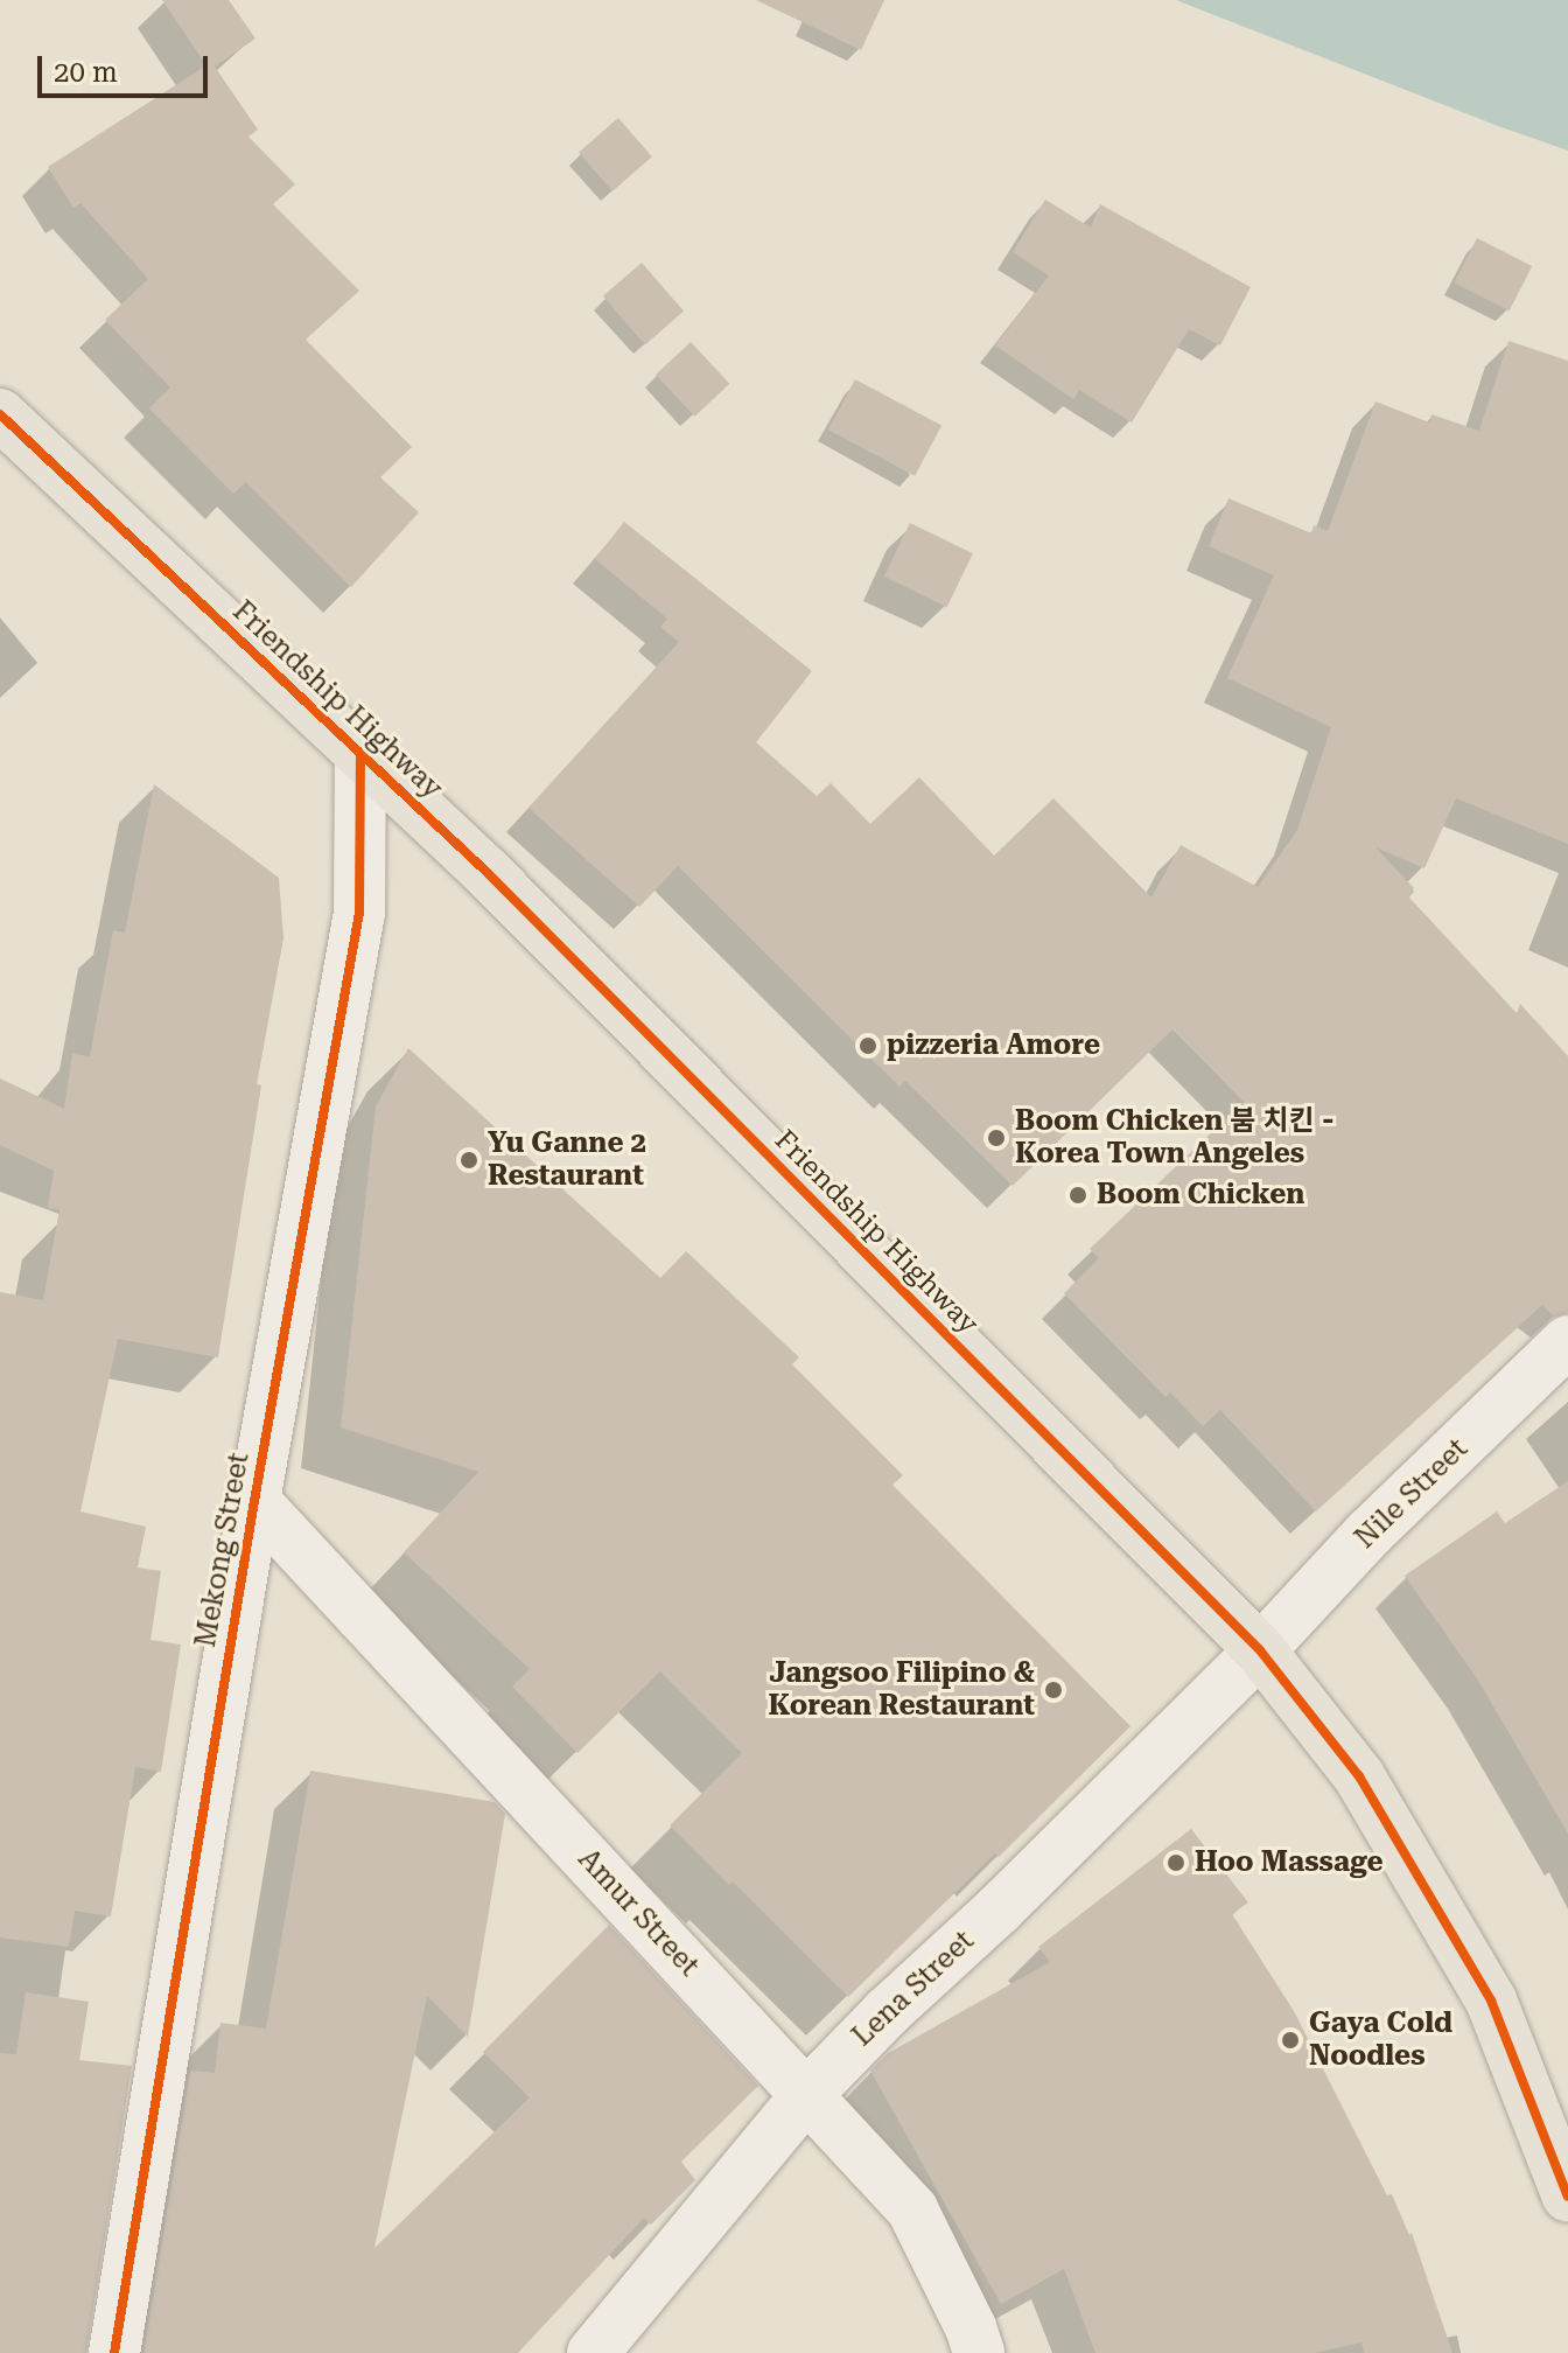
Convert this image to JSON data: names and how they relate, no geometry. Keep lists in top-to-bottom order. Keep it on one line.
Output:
{"streets":{"main road":["Friendship Highway"],"street":["Nile Street","Mekong Street","Amur Street","Lena Street"]},"crossings":[["Friendship Highway","Nile Street"],["Friendship Highway","Mekong Street"],["Friendship Highway","Lena Street"],["Nile Street","Lena Street"],["Mekong Street","Amur Street"],["Amur Street","Lena Street"]],"places":["pizzeria Amore","Boom Chicken 붐 치킨 - Korea Town Angeles","Yu Ganne 2 Restaurant","Boom Chicken","Jangsoo Filipino & Korean Restaurant","Hoo Massage","Gaya Cold Noodles"],"scale_bar":"20 m"}
